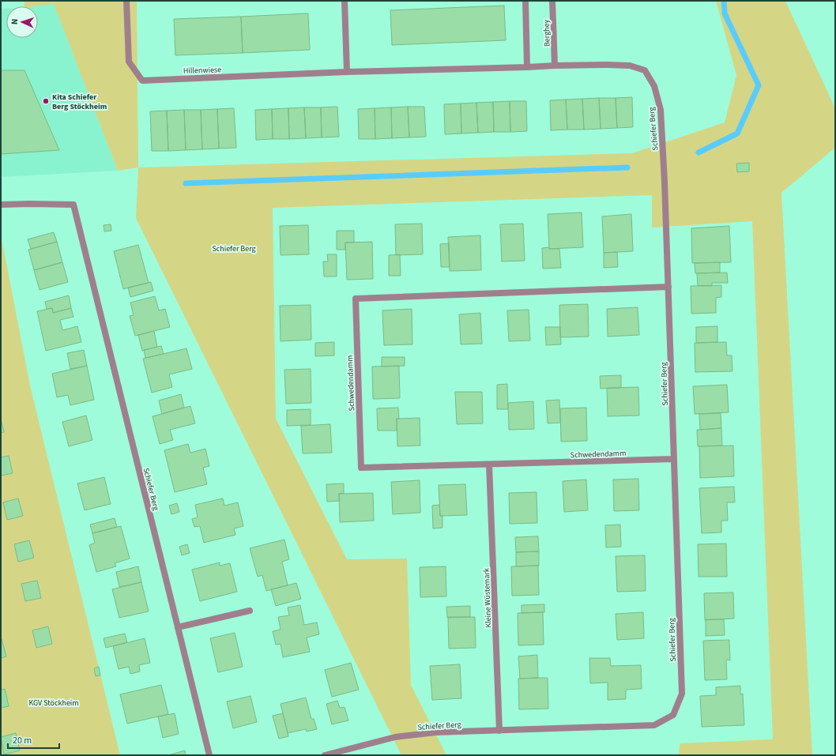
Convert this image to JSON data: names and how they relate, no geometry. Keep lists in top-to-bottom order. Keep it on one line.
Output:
{"streets":{"street":["Berghey","Hillenwiese","Schiefer Berg","Schwedendamm","Kleine Wüstemark"]},"crossings":[["Berghey","Schiefer Berg"],["Hillenwiese","Schiefer Berg"],["Schiefer Berg","Schwedendamm"],["Schiefer Berg","Kleine Wüstemark"],["Schwedendamm","Kleine Wüstemark"]],"parks":["Schiefer Berg","KGV Stöckheim"],"places":["Kita Schiefer Berg Stöckheim"],"scale_bar":"20 m","north":"left"}
